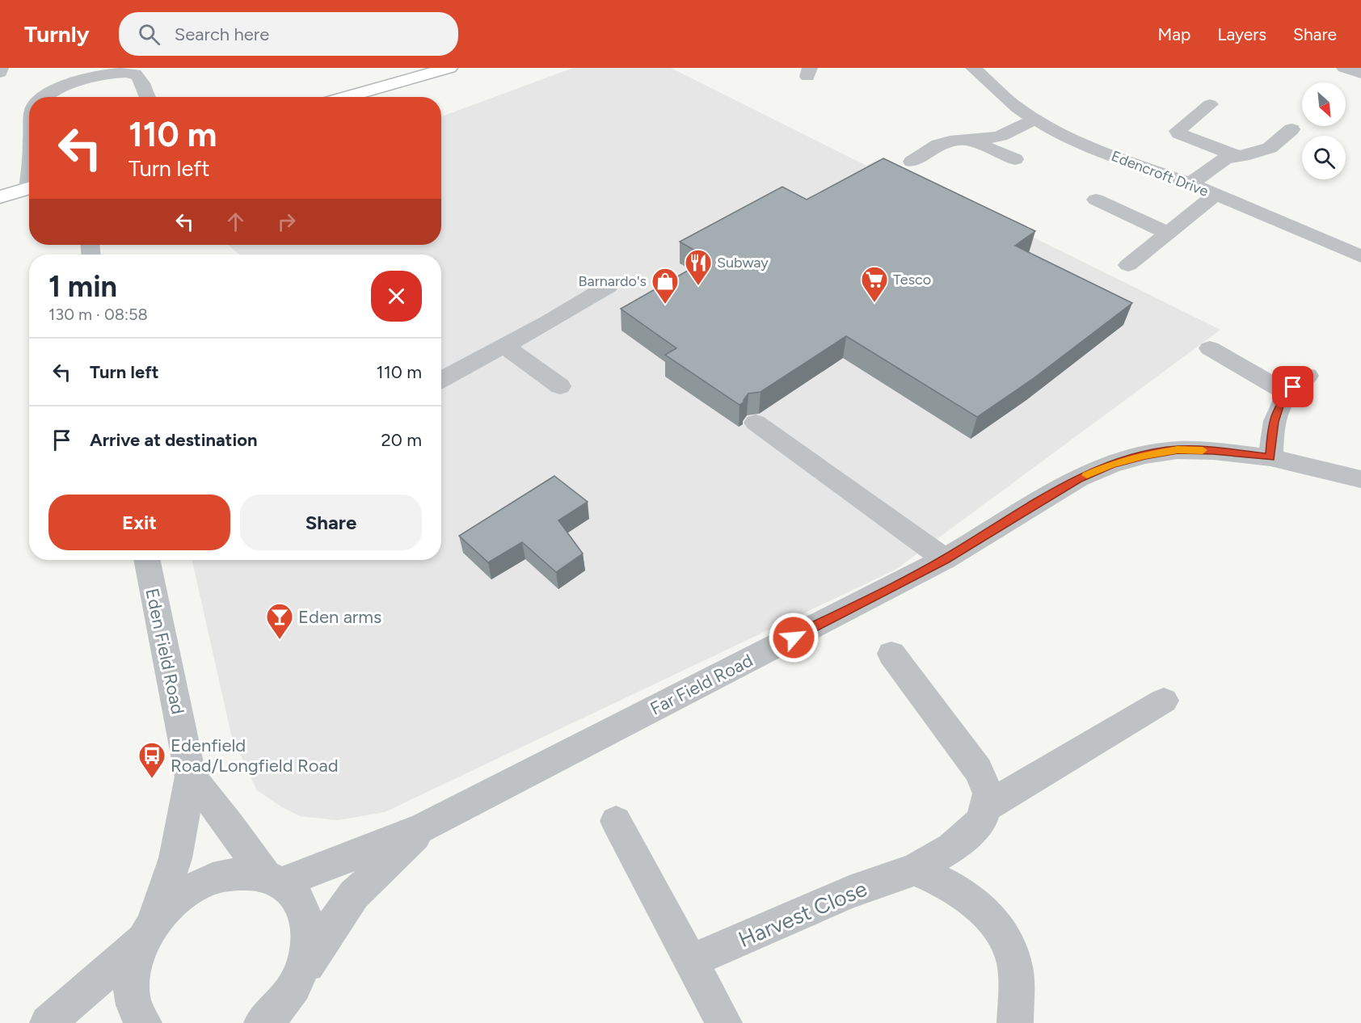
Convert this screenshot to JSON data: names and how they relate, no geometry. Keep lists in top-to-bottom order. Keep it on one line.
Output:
{"streets":{"street":["Edencroft Drive","Eden Field Road","Far Field Road","Harvest Close"]},"crossings":[["Eden Field Road","Far Field Road"]],"places":{"restaurant":["Subway"],"supermarket":["Tesco"],"shop":["Barnardo's"],"bar":["Eden arms"],"bus stop":["Edenfield Road/Longfield Road"]},"north":"bottom right","page":{"header":"Turnly","search":"Search here","nav":["Map","Layers","Share"],"turn":["110 m","Turn left"],"heading":["1 min","130 m · 08:58"],"list":[{"name":"Turn left","value":"110 m"},{"name":"Arrive at destination","value":"20 m"}],"buttons":["Exit","Share"]}}
